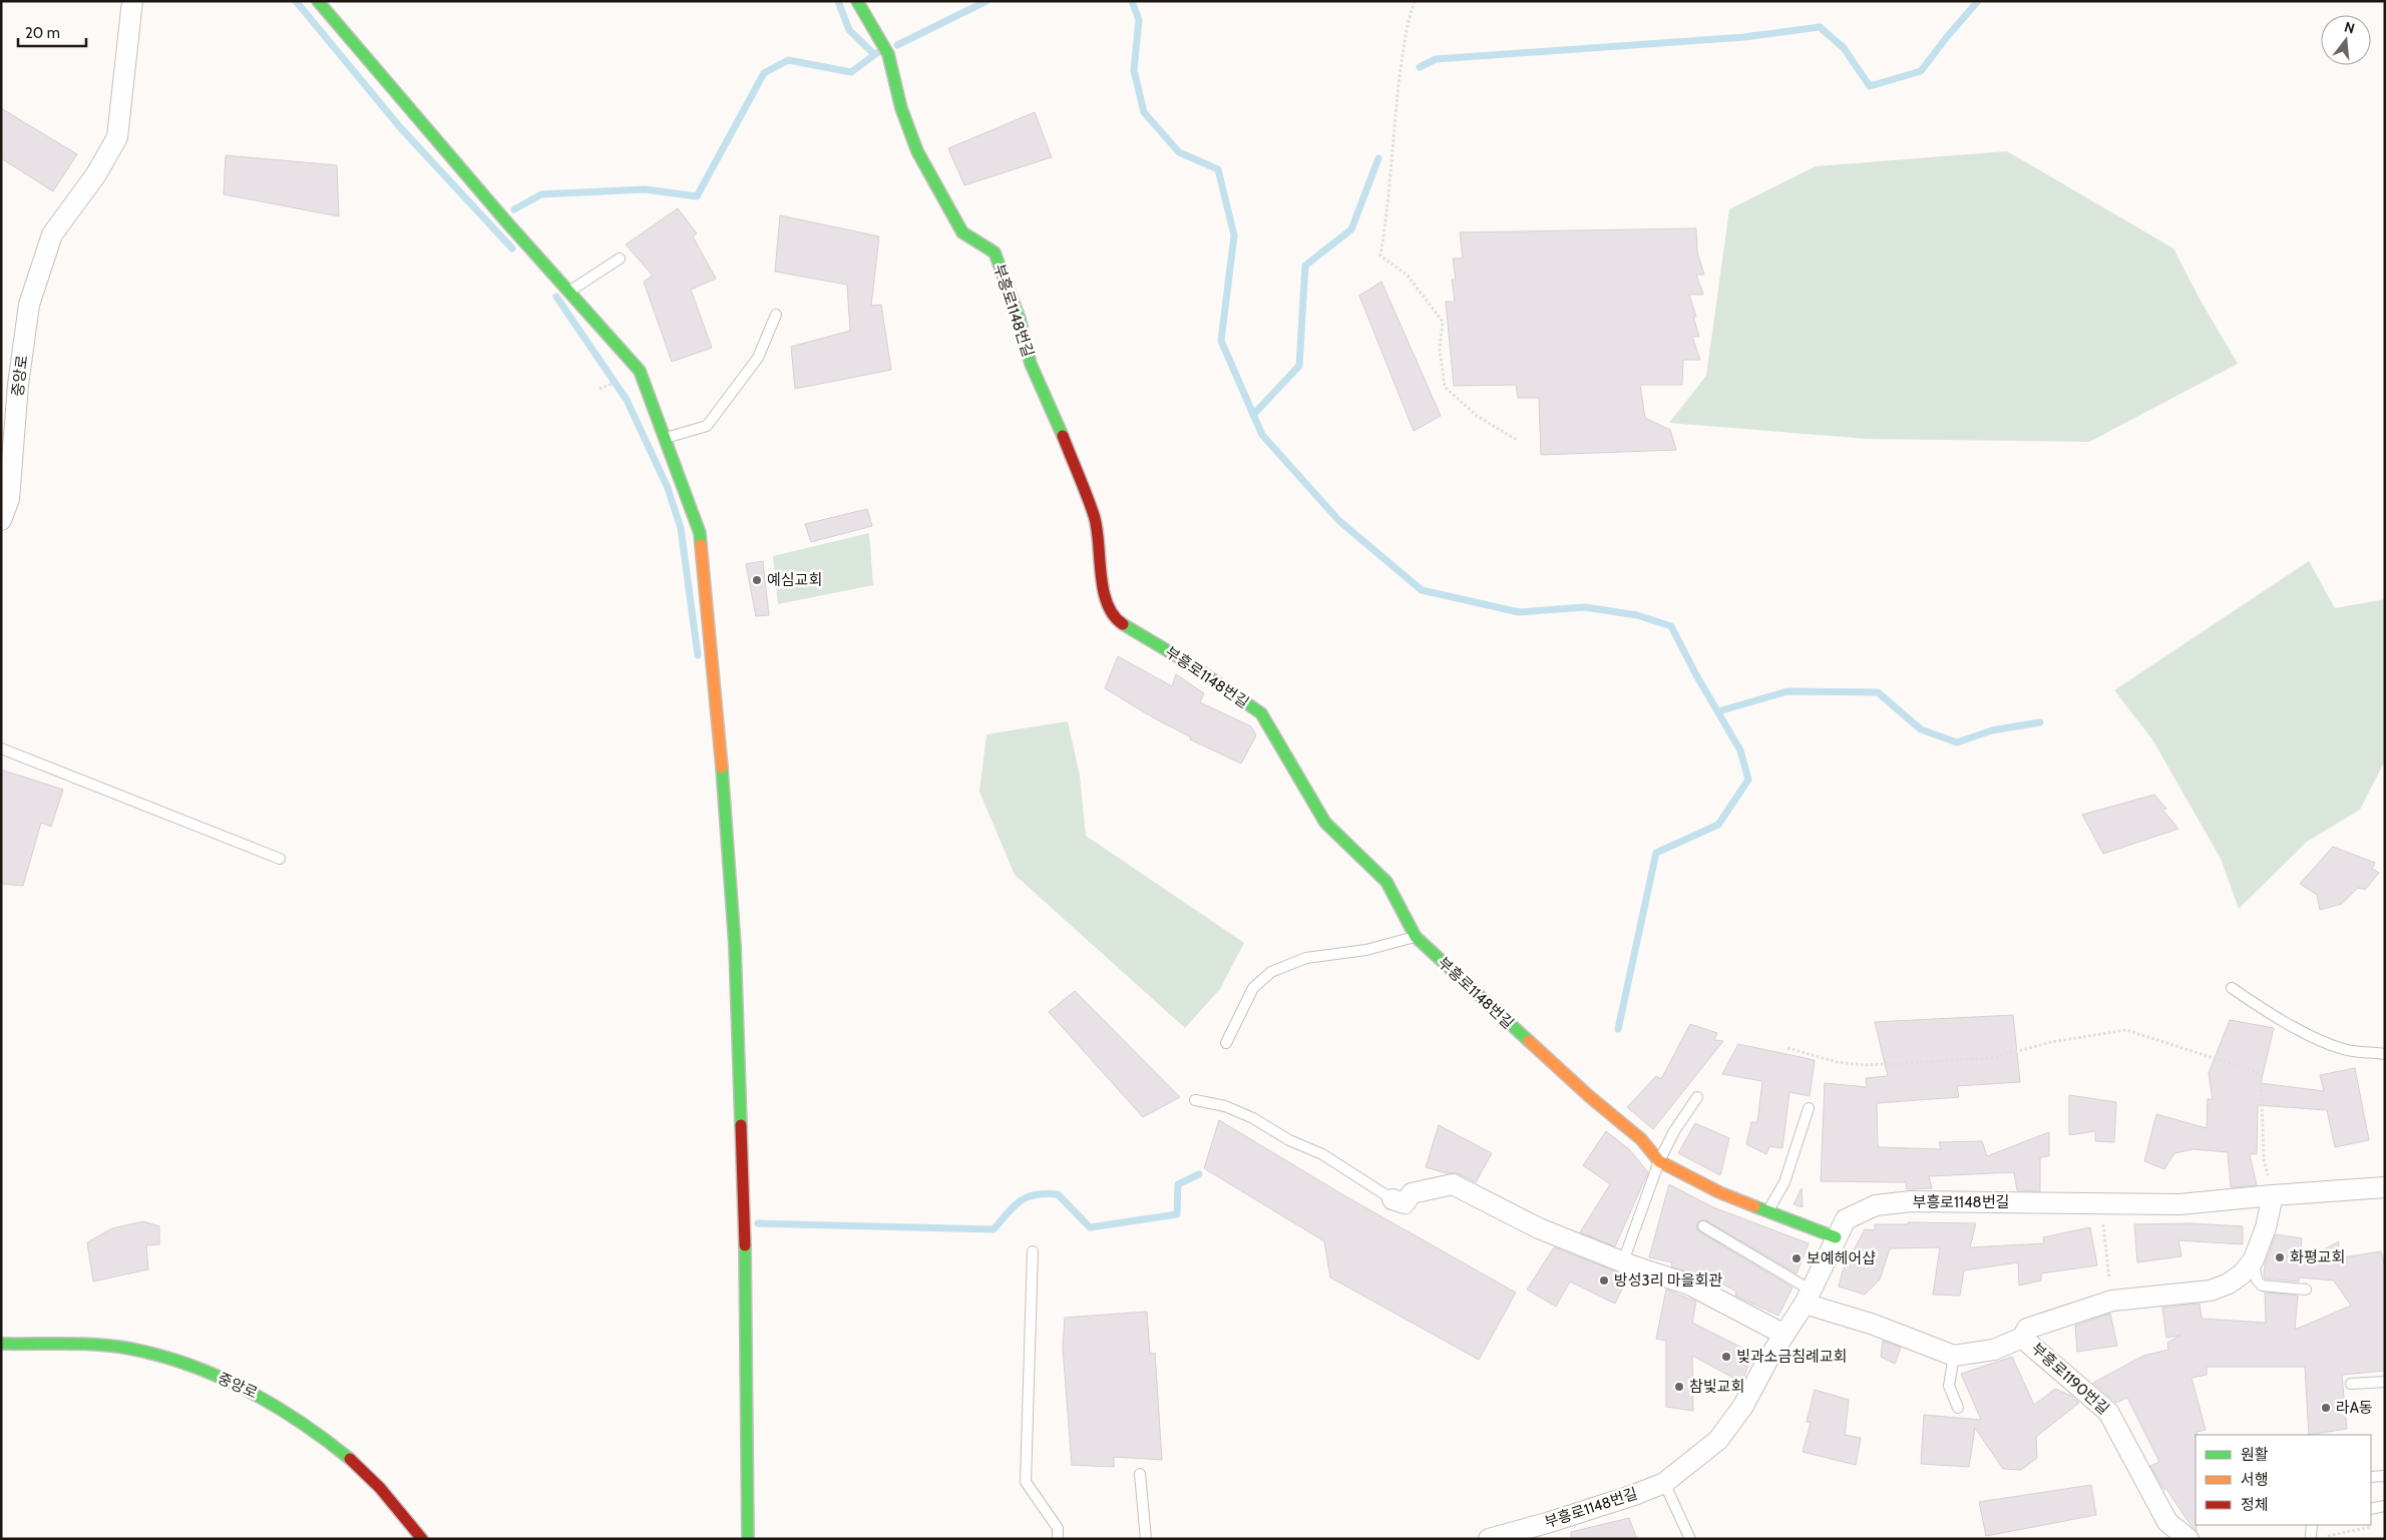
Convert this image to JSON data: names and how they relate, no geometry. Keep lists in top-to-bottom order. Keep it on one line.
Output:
{"streets":{"street":["부흥로1148번길","중앙로","부흥로1190번길"]},"crossings":[["부흥로1148번길","부흥로1190번길"]],"places":["예심교회","화평교회","보예헤어샵","방성3리 마을회관","빛과소금침례교회","참빛교회","라A동"],"legend":["원활","서행","정체"],"scale_bar":"20 m","north":"top"}
